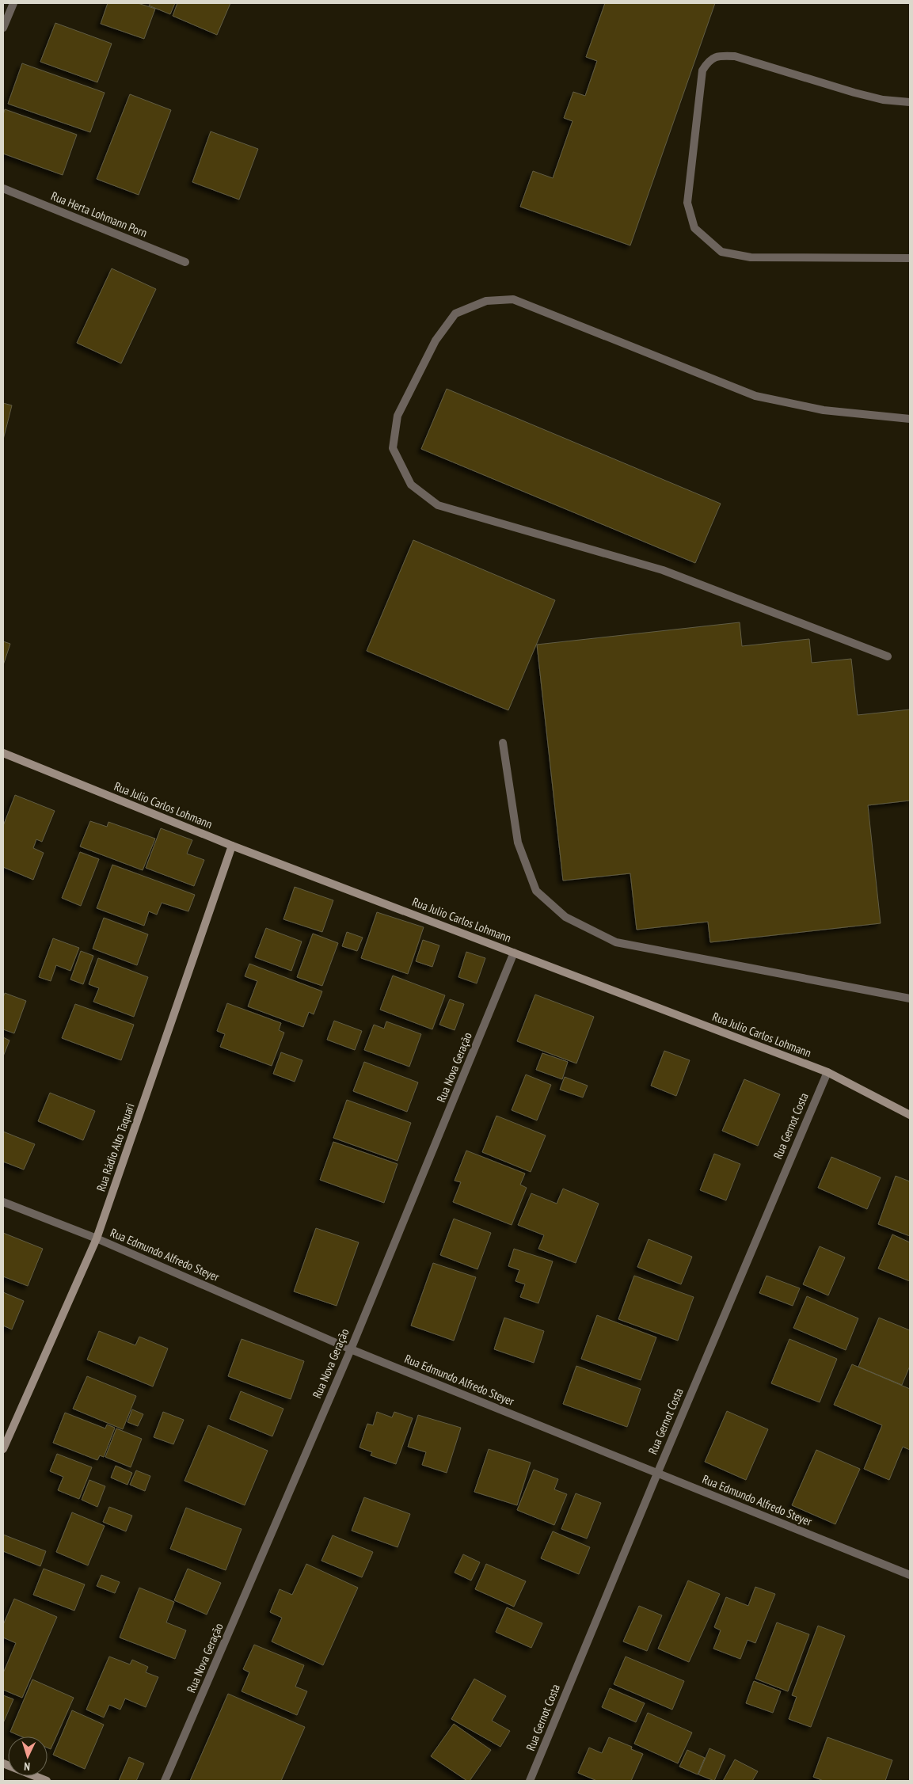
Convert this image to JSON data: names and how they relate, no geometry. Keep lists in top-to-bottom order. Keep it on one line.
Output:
{"streets":{"street":["Rua Herta Lohmann Porn","Rua Julio Carlos Lohmann","Rua Nova Geração","Rua Gernot Costa","Rua Rádio Alto Taquari","Rua Edmundo Alfredo Steyer"]},"crossings":[["Rua Julio Carlos Lohmann","Rua Nova Geração"],["Rua Julio Carlos Lohmann","Rua Gernot Costa"],["Rua Julio Carlos Lohmann","Rua Rádio Alto Taquari"],["Rua Nova Geração","Rua Edmundo Alfredo Steyer"],["Rua Gernot Costa","Rua Edmundo Alfredo Steyer"],["Rua Rádio Alto Taquari","Rua Edmundo Alfredo Steyer"]],"north":"bottom"}
